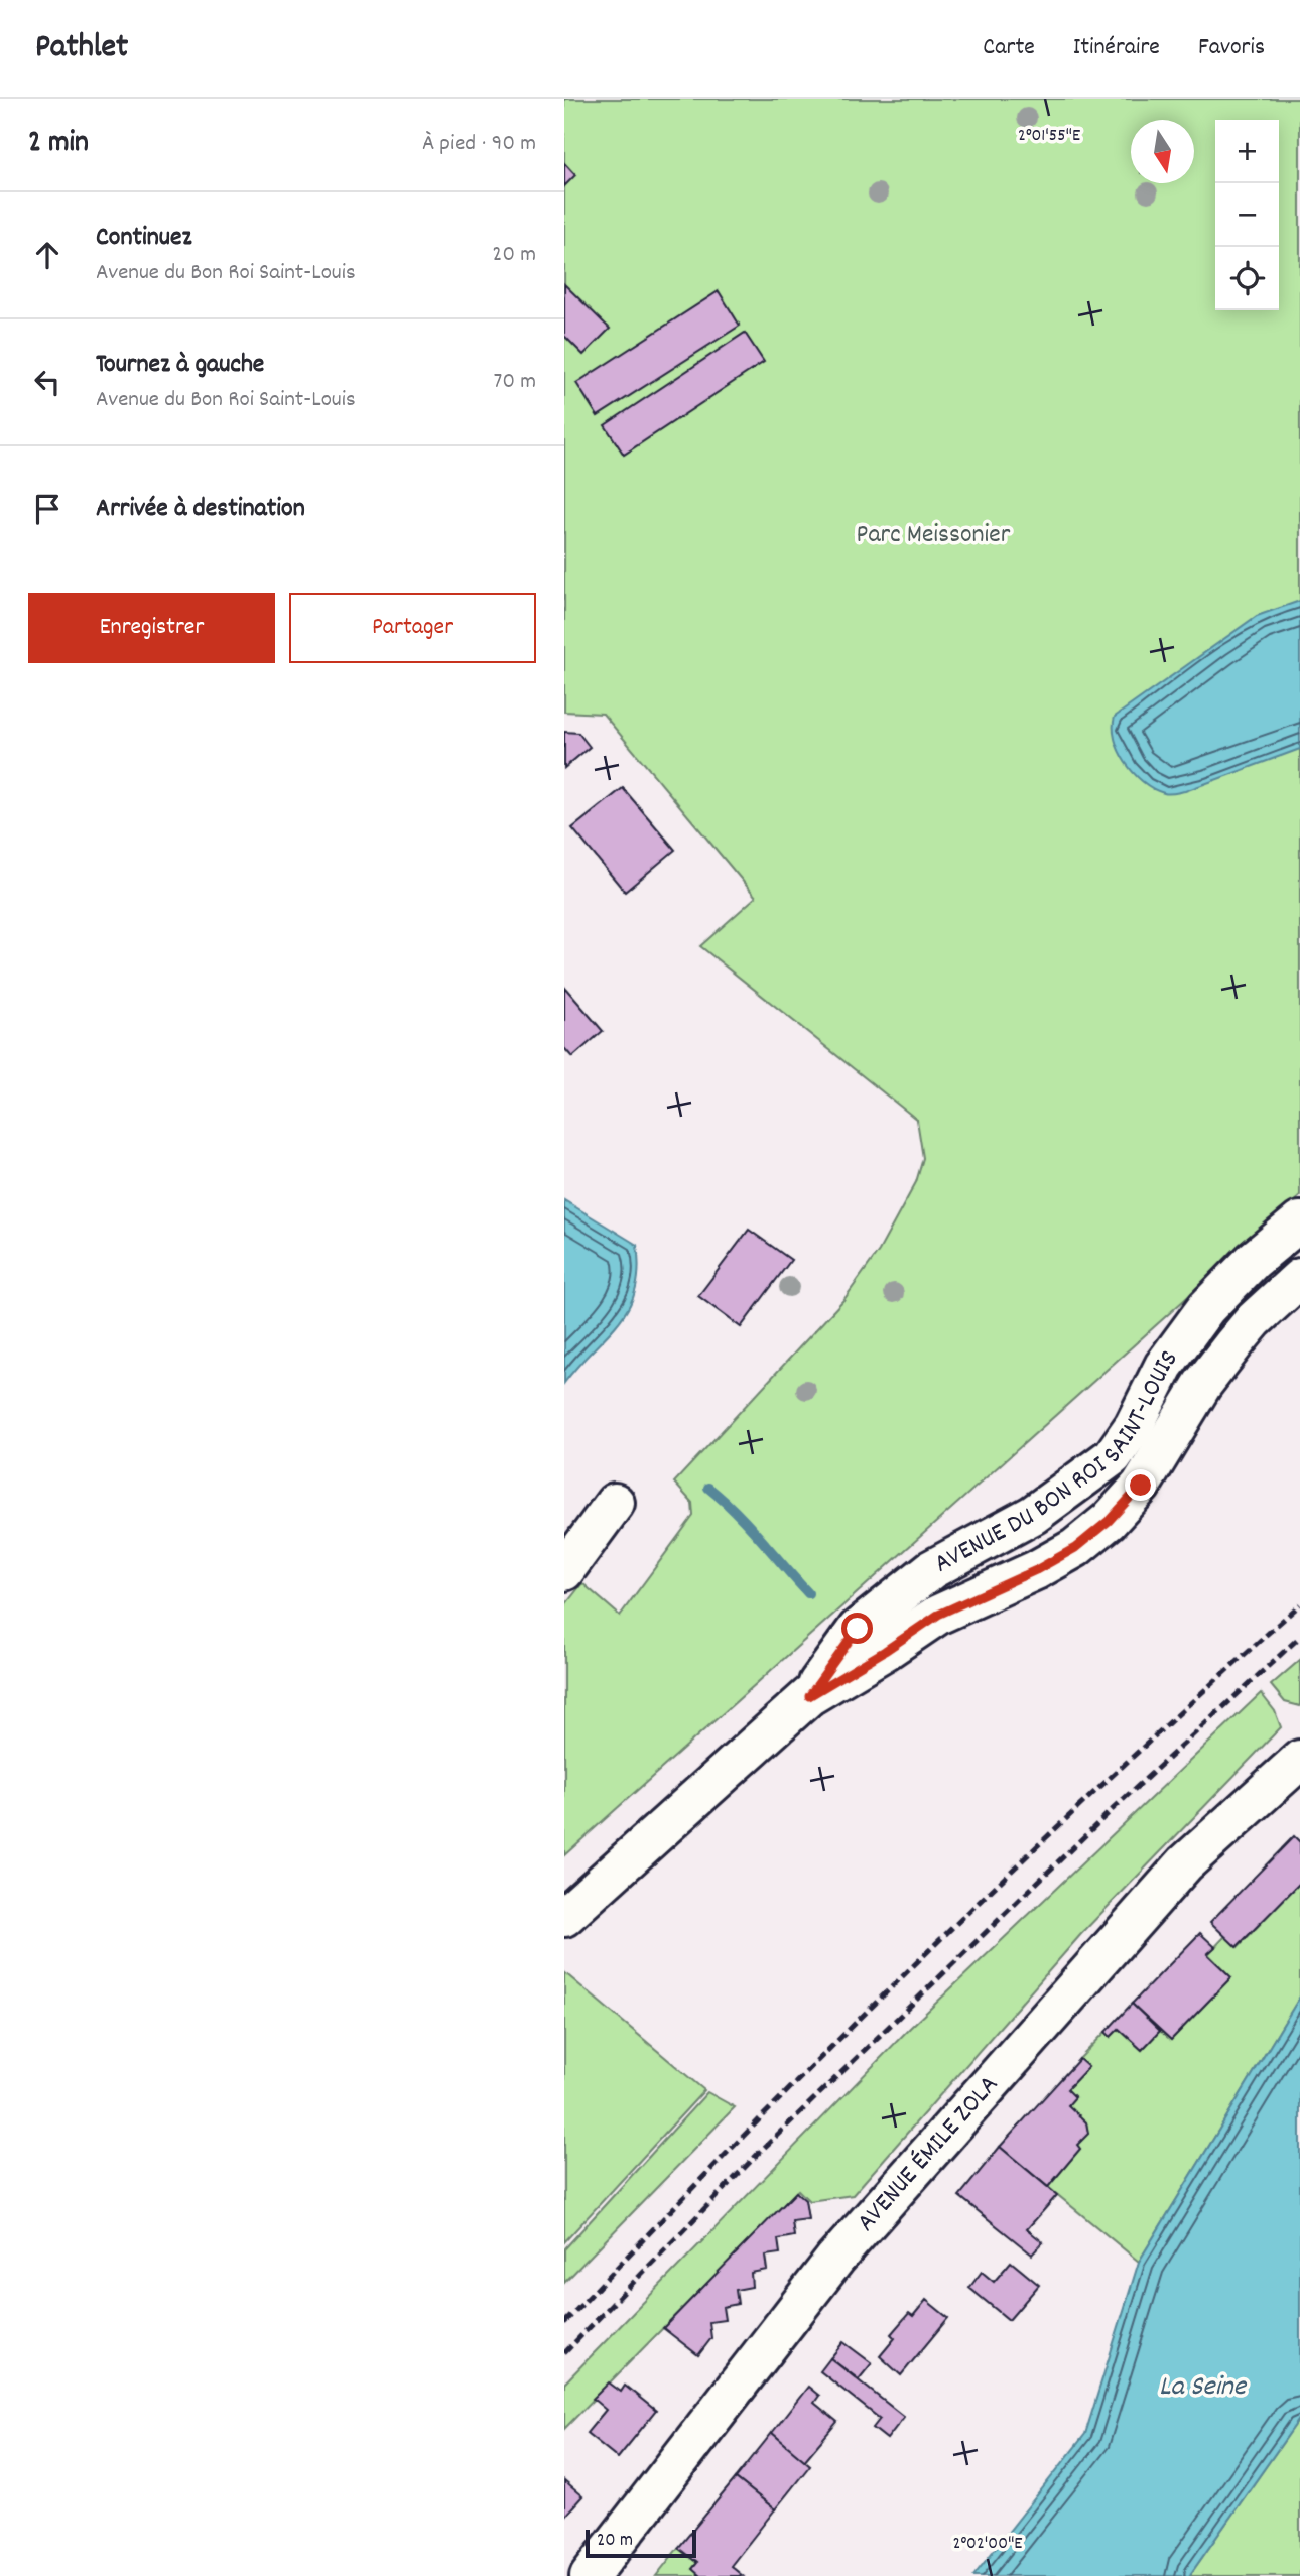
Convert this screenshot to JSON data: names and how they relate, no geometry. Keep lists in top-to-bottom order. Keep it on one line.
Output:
{"streets":{"main road":["AVENUE DU BON ROI SAINT-LOUIS","AVENUE ÉMILE ZOLA"]},"water":["La Seine"],"parks":["Parc Meissonier"],"scale_bar":"20 m","north":"bottom","page":{"header":"Pathlet","nav":["Carte","Itinéraire","Favoris"],"heading":["2 min","À pied · 90 m"],"map_buttons":["+","−"],"list":[["Continuez","Avenue du Bon Roi Saint-Louis","20 m"],["Tournez à gauche","Avenue du Bon Roi Saint-Louis","70 m"],"Arrivée à destination"],"buttons":["Enregistrer","Partager"],"scale":"20 m"},"coordinates":["2°01'55\"E","2°02'00\"E"]}
